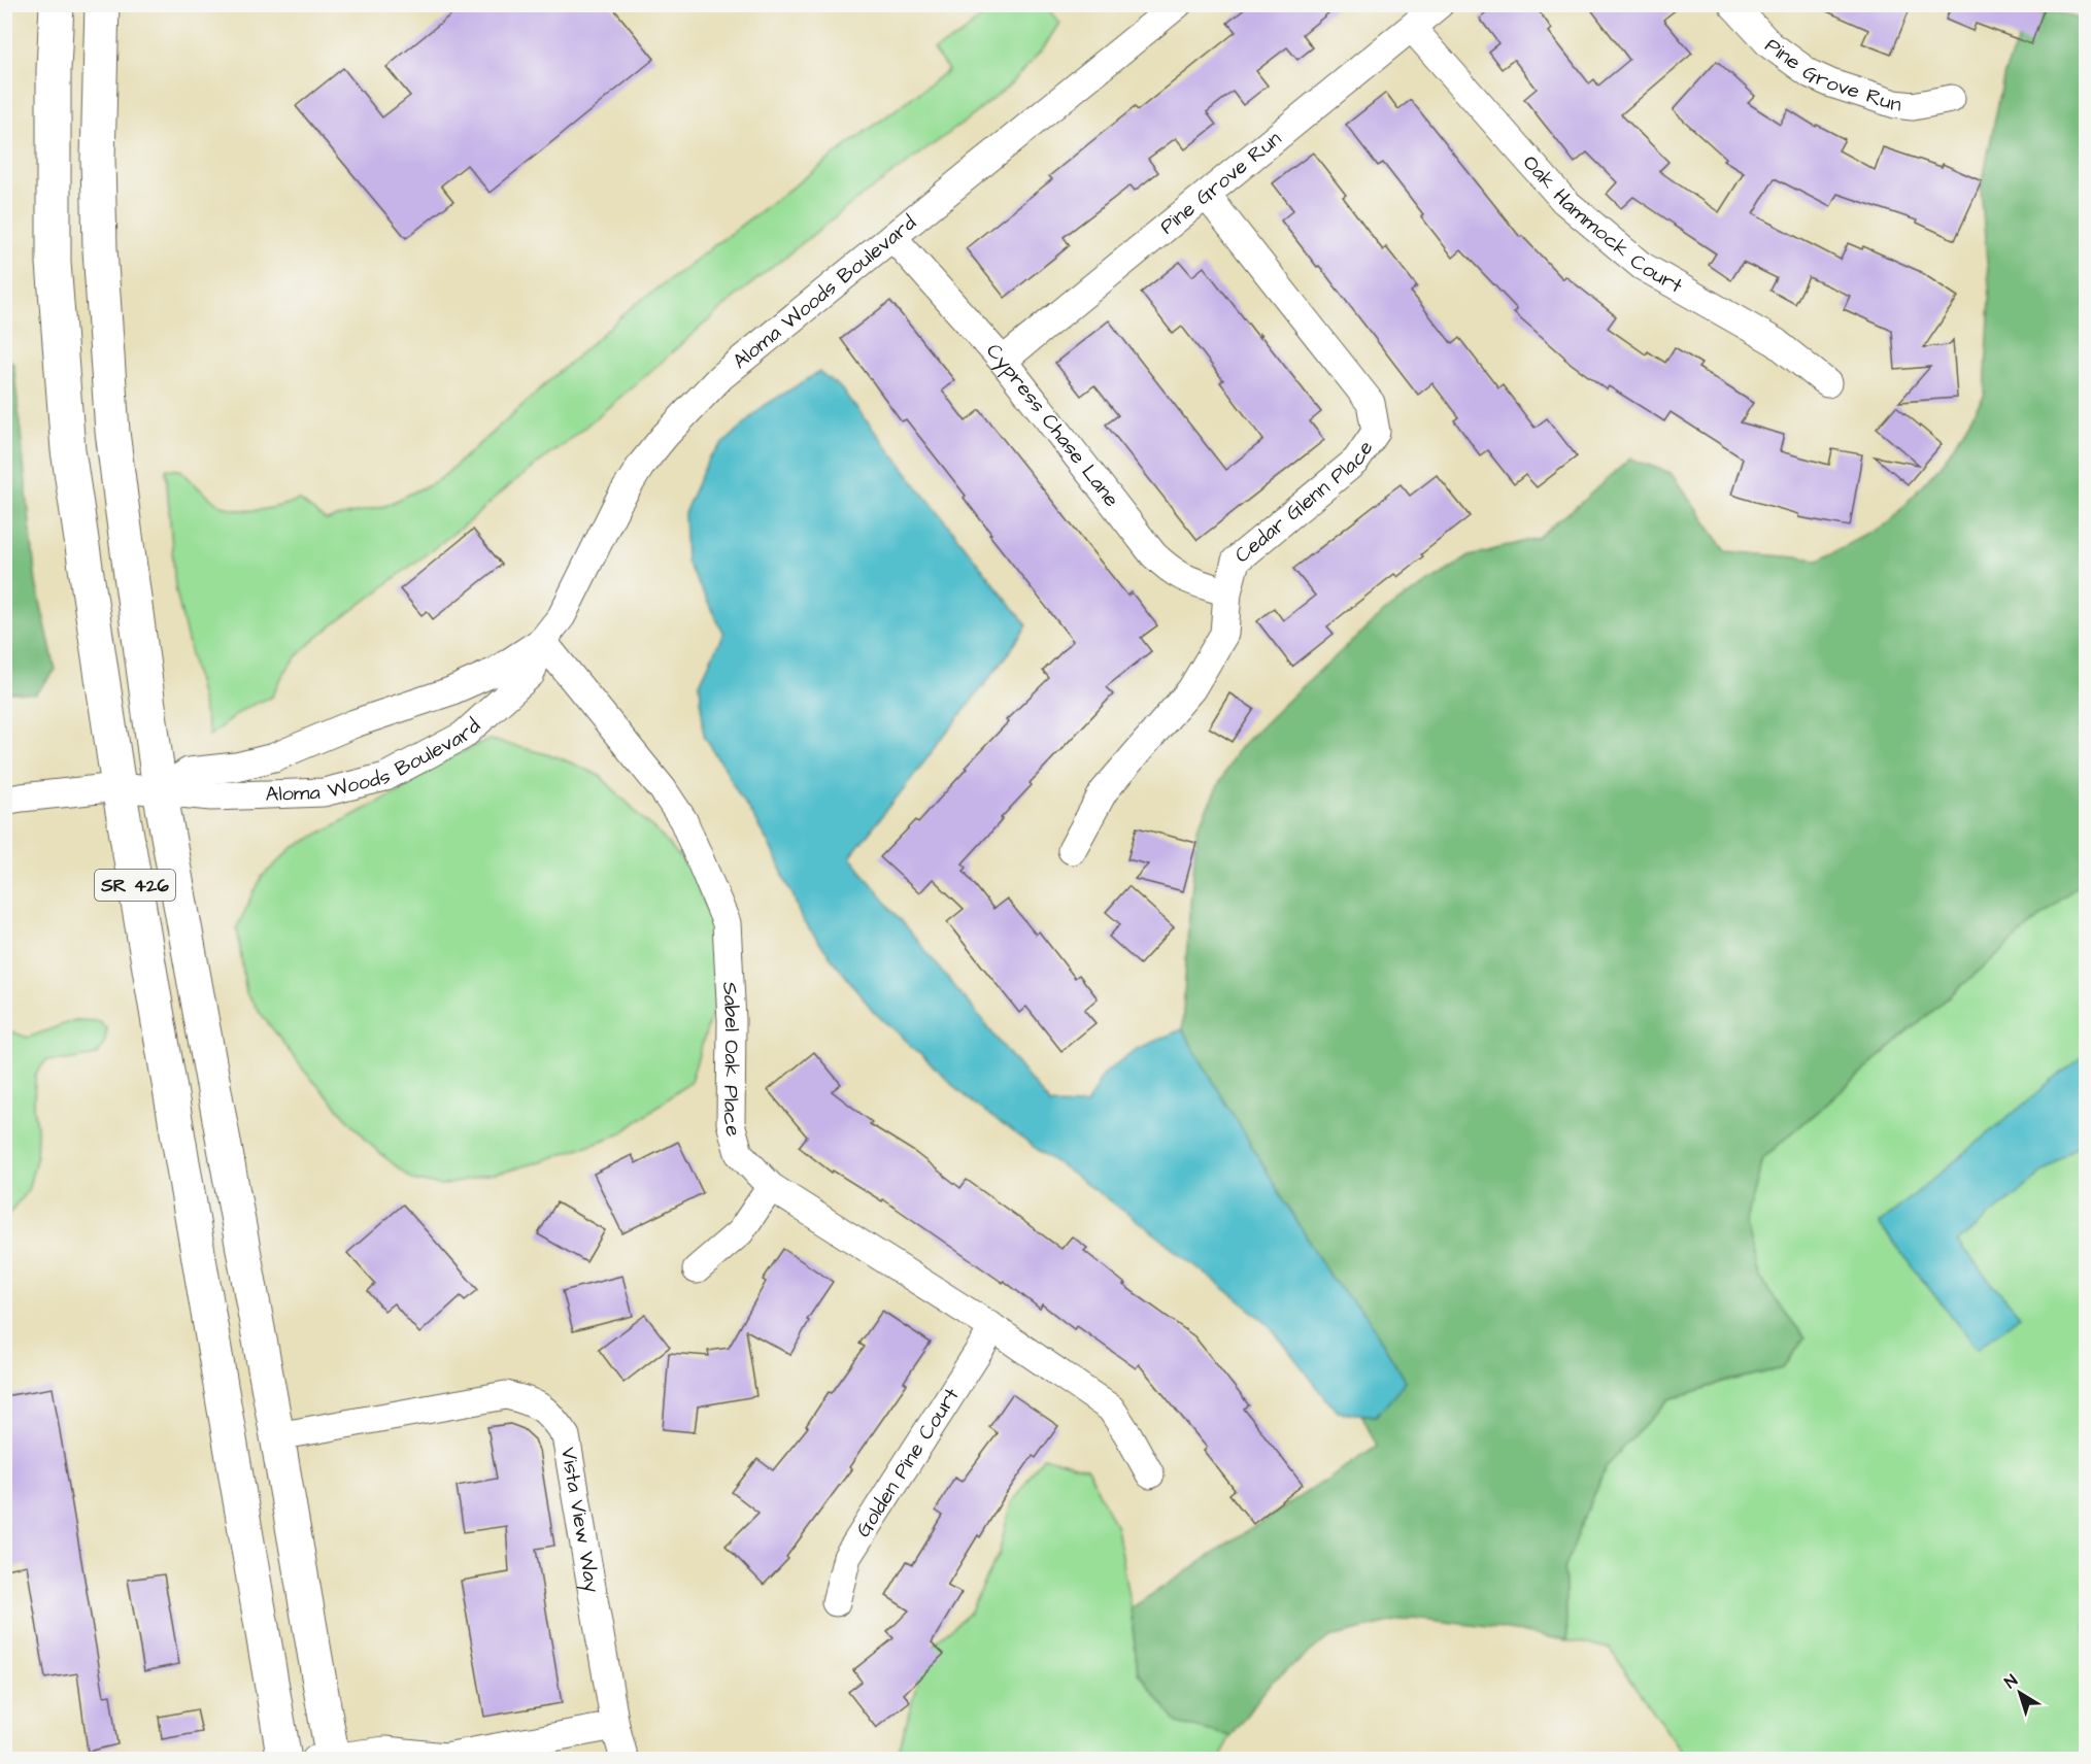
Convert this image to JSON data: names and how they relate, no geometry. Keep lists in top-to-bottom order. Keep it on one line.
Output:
{"streets":{"main road":["SR 426"],"street":["Pine Grove Run","Oak Hammock Court","Aloma Woods Boulevard","Cypress Chase Lane","Cedar Glenn Place","Sabel Oak Place","Golden Pine Court","Vista View Way"]},"crossings":[["Pine Grove Run","Oak Hammock Court"],["Pine Grove Run","Cypress Chase Lane"],["Pine Grove Run","Cedar Glenn Place"],["Aloma Woods Boulevard","Cypress Chase Lane"],["Aloma Woods Boulevard","SR 426"],["Aloma Woods Boulevard","Sabel Oak Place"],["Cypress Chase Lane","Cedar Glenn Place"],["SR 426","Vista View Way"],["Sabel Oak Place","Golden Pine Court"]],"north":"top left"}
